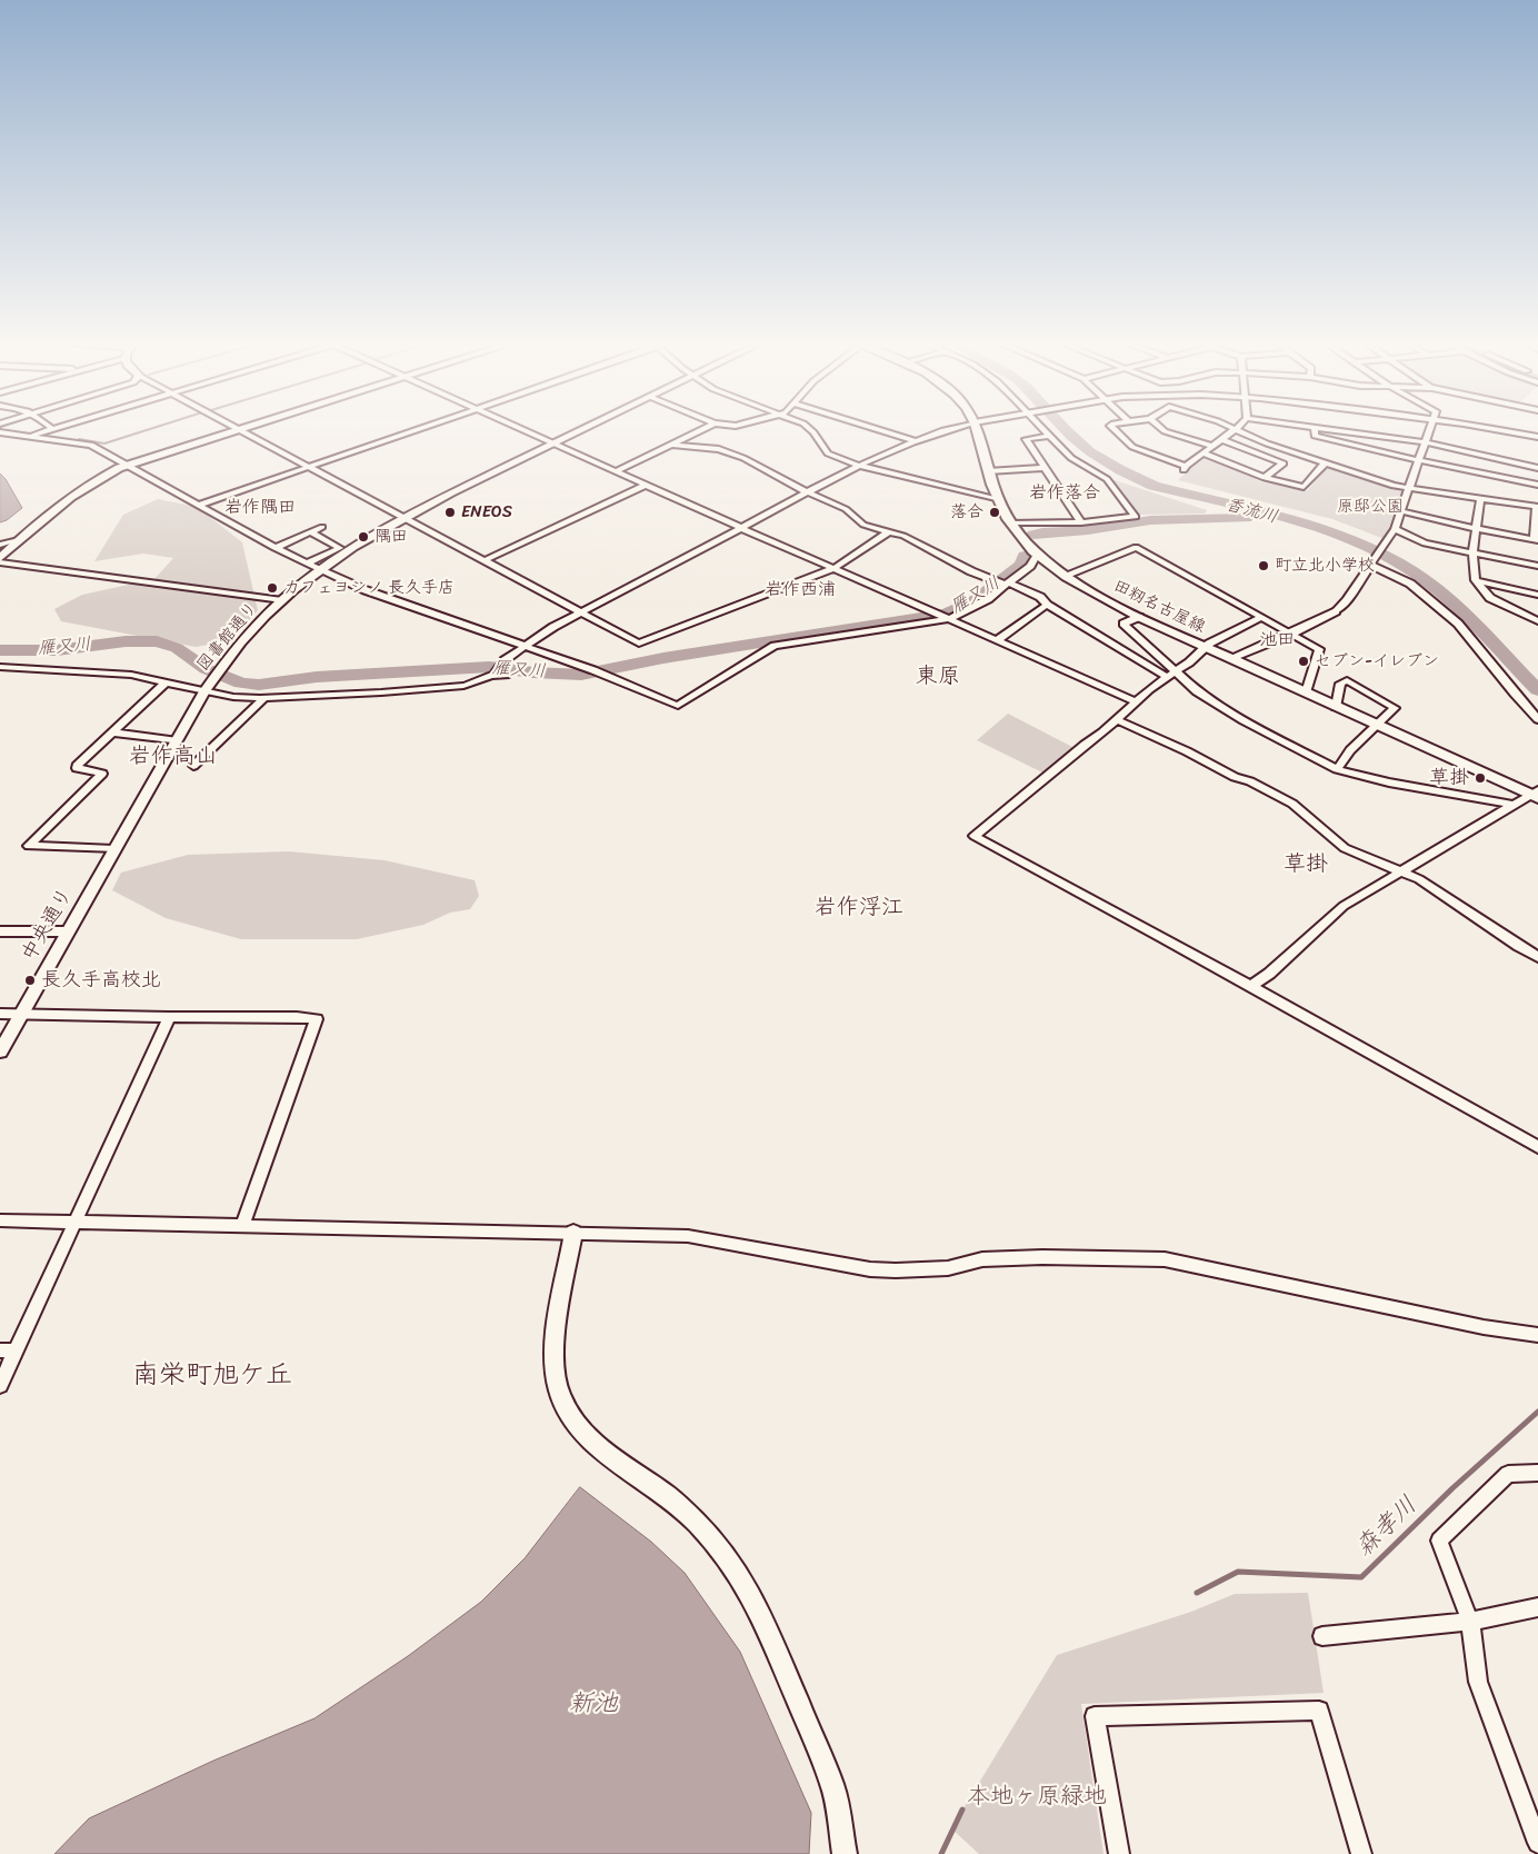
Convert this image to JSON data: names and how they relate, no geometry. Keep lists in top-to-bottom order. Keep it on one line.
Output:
{"streets":{"main road":["田籾名古屋線"],"street":["図書館通り","中央通り"]},"crossings":[["図書館通り","中央通り"]],"districts":["岩作落合","岩作隅田","岩作西浦","池田","東原","岩作高山","草掛","岩作浮江","南栄町旭ケ丘"],"water":["香流川","雁又川","森孝川","新池"],"parks":["原邸公園","本地ヶ原緑地"],"places":["ENEOS","落合","隅田","町立北小学校","カフェヨシノ 長久手店","セブン-イレブン","草掛","長久手高校北"]}
